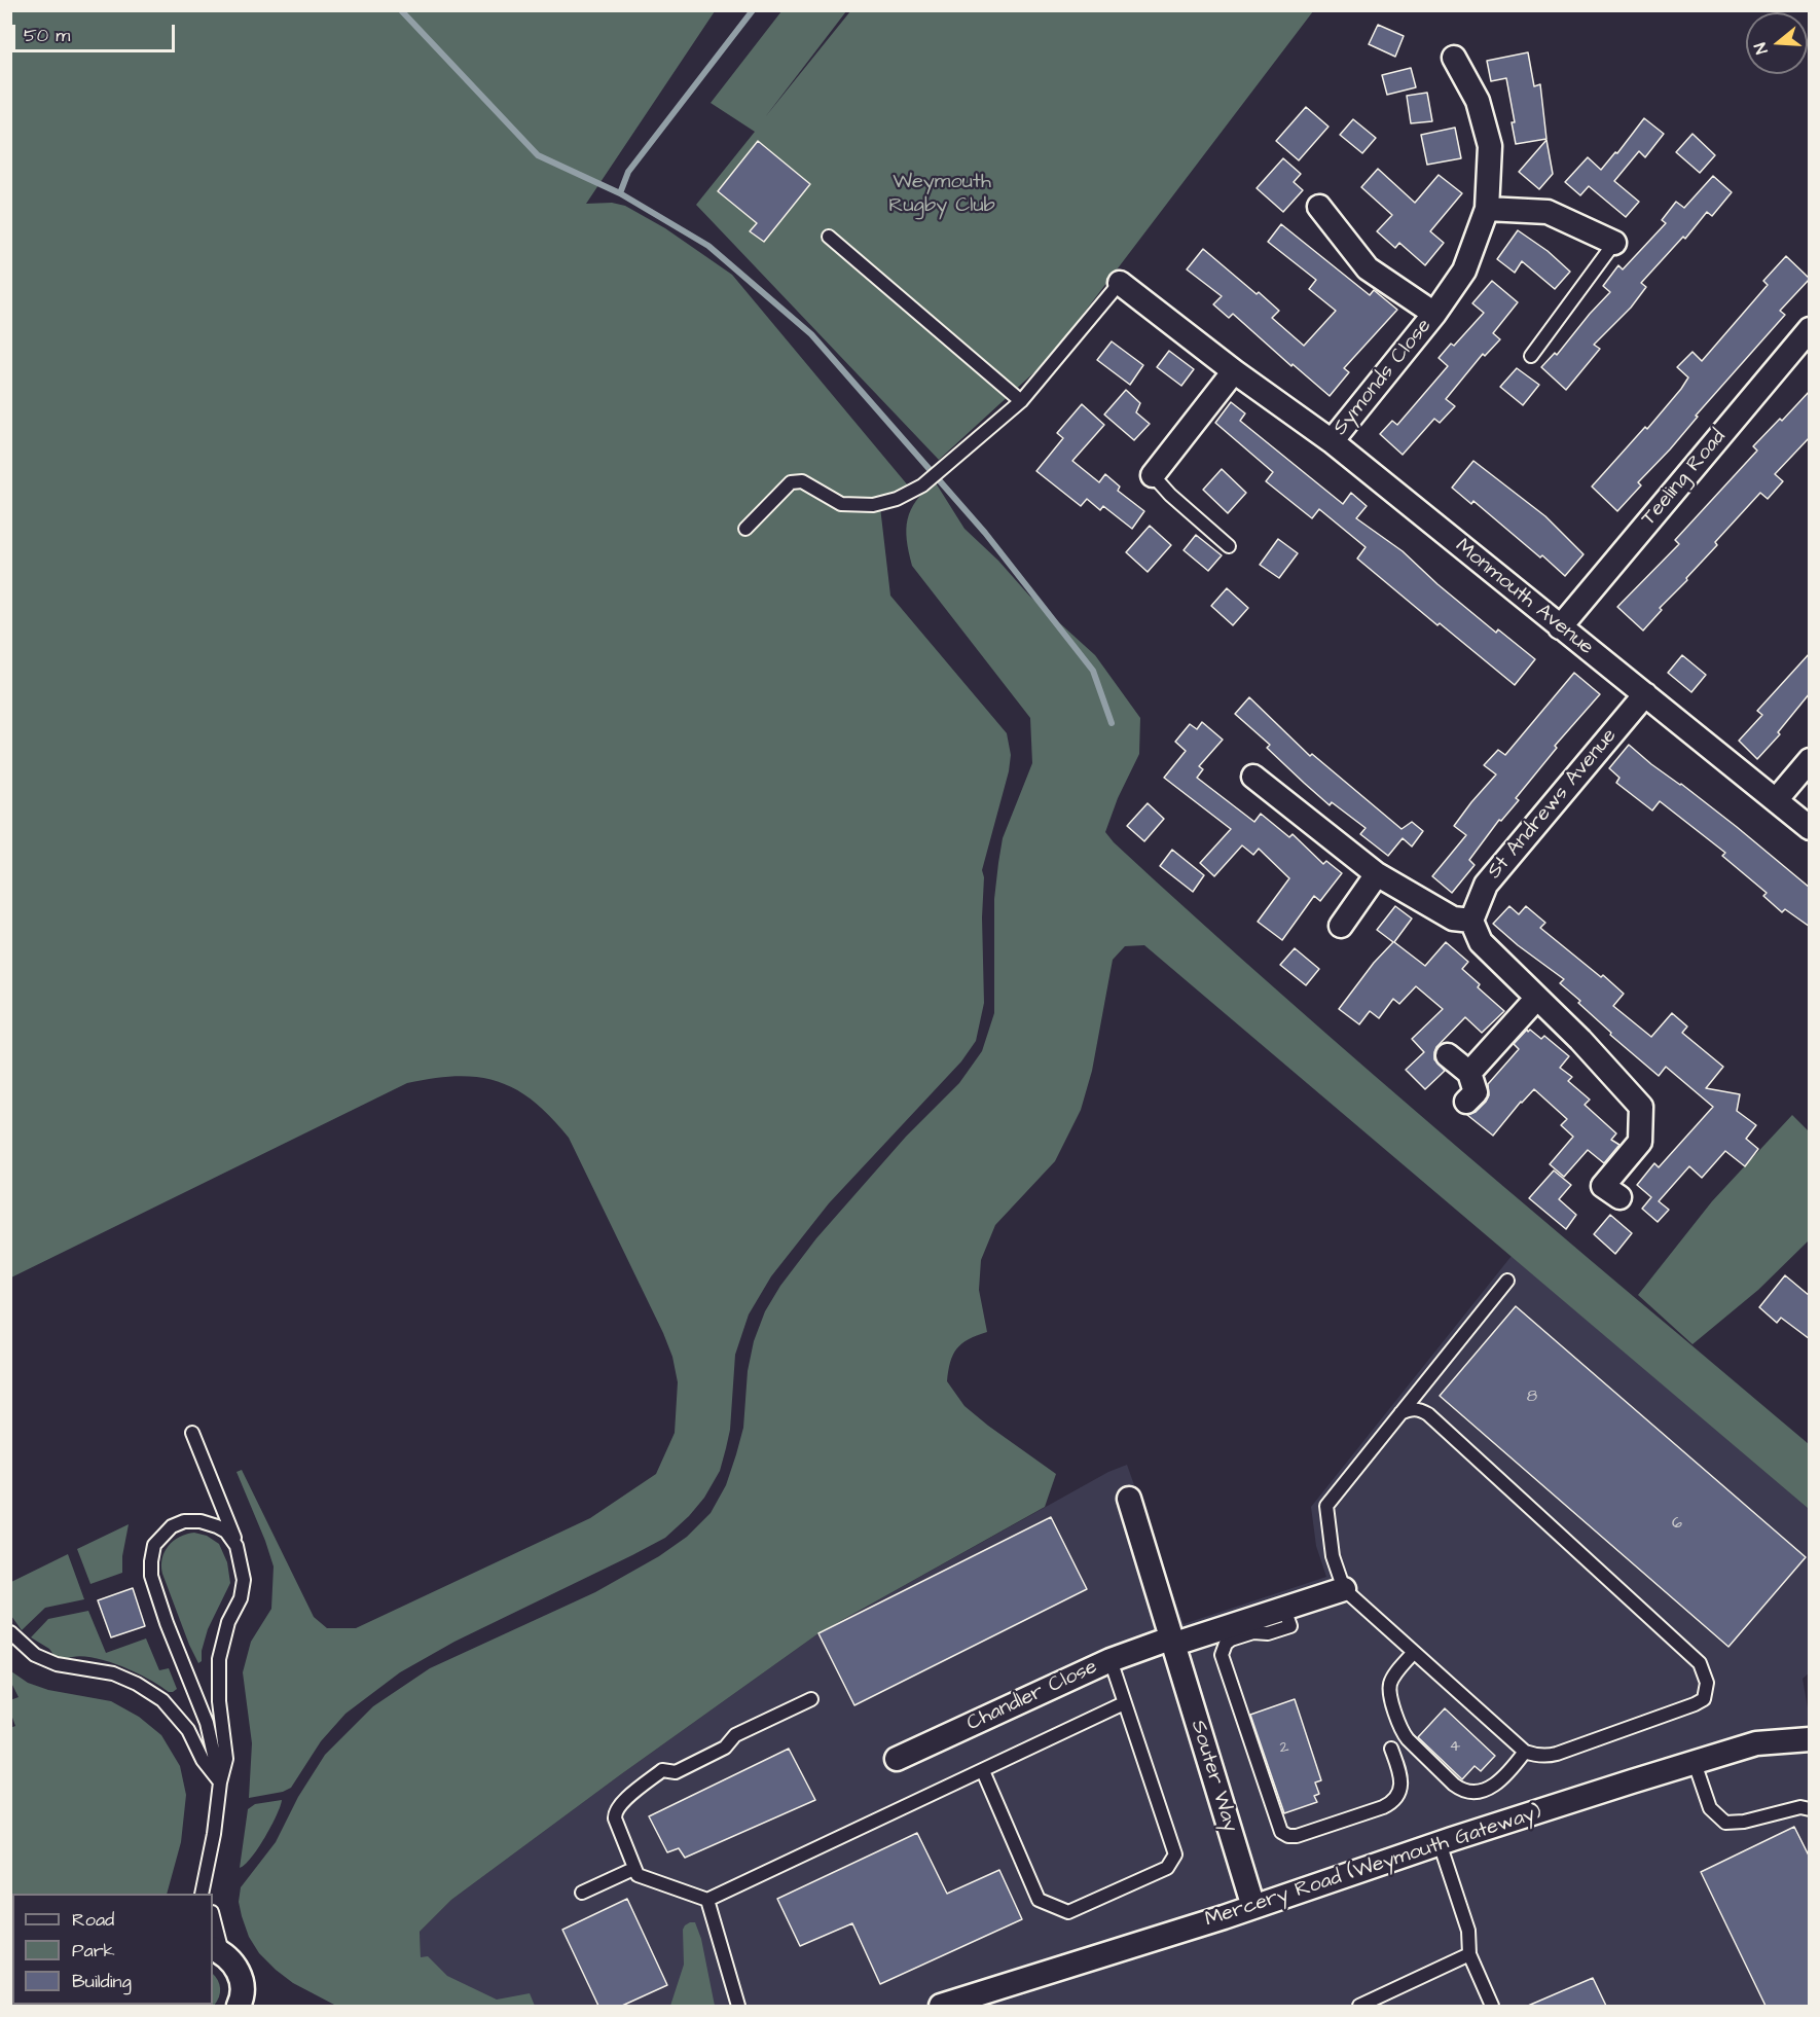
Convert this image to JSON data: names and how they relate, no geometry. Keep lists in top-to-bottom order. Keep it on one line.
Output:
{"streets":{"street":["Symonds Close","Teeling Road","Monmouth Avenue","St Andrews Avenue","Chandler Close","Souter Way","Mercery Road (Weymouth Gateway)"]},"crossings":[["Symonds Close","Monmouth Avenue"],["Teeling Road","Monmouth Avenue"],["Monmouth Avenue","St Andrews Avenue"],["Chandler Close","Souter Way"],["Souter Way","Mercery Road (Weymouth Gateway)"]],"parks":["Weymouth Rugby Club"],"house_numbers":["8","6","4","2"],"legend":["Road","Park","Building"],"scale_bar":"50 m","north":"left"}
